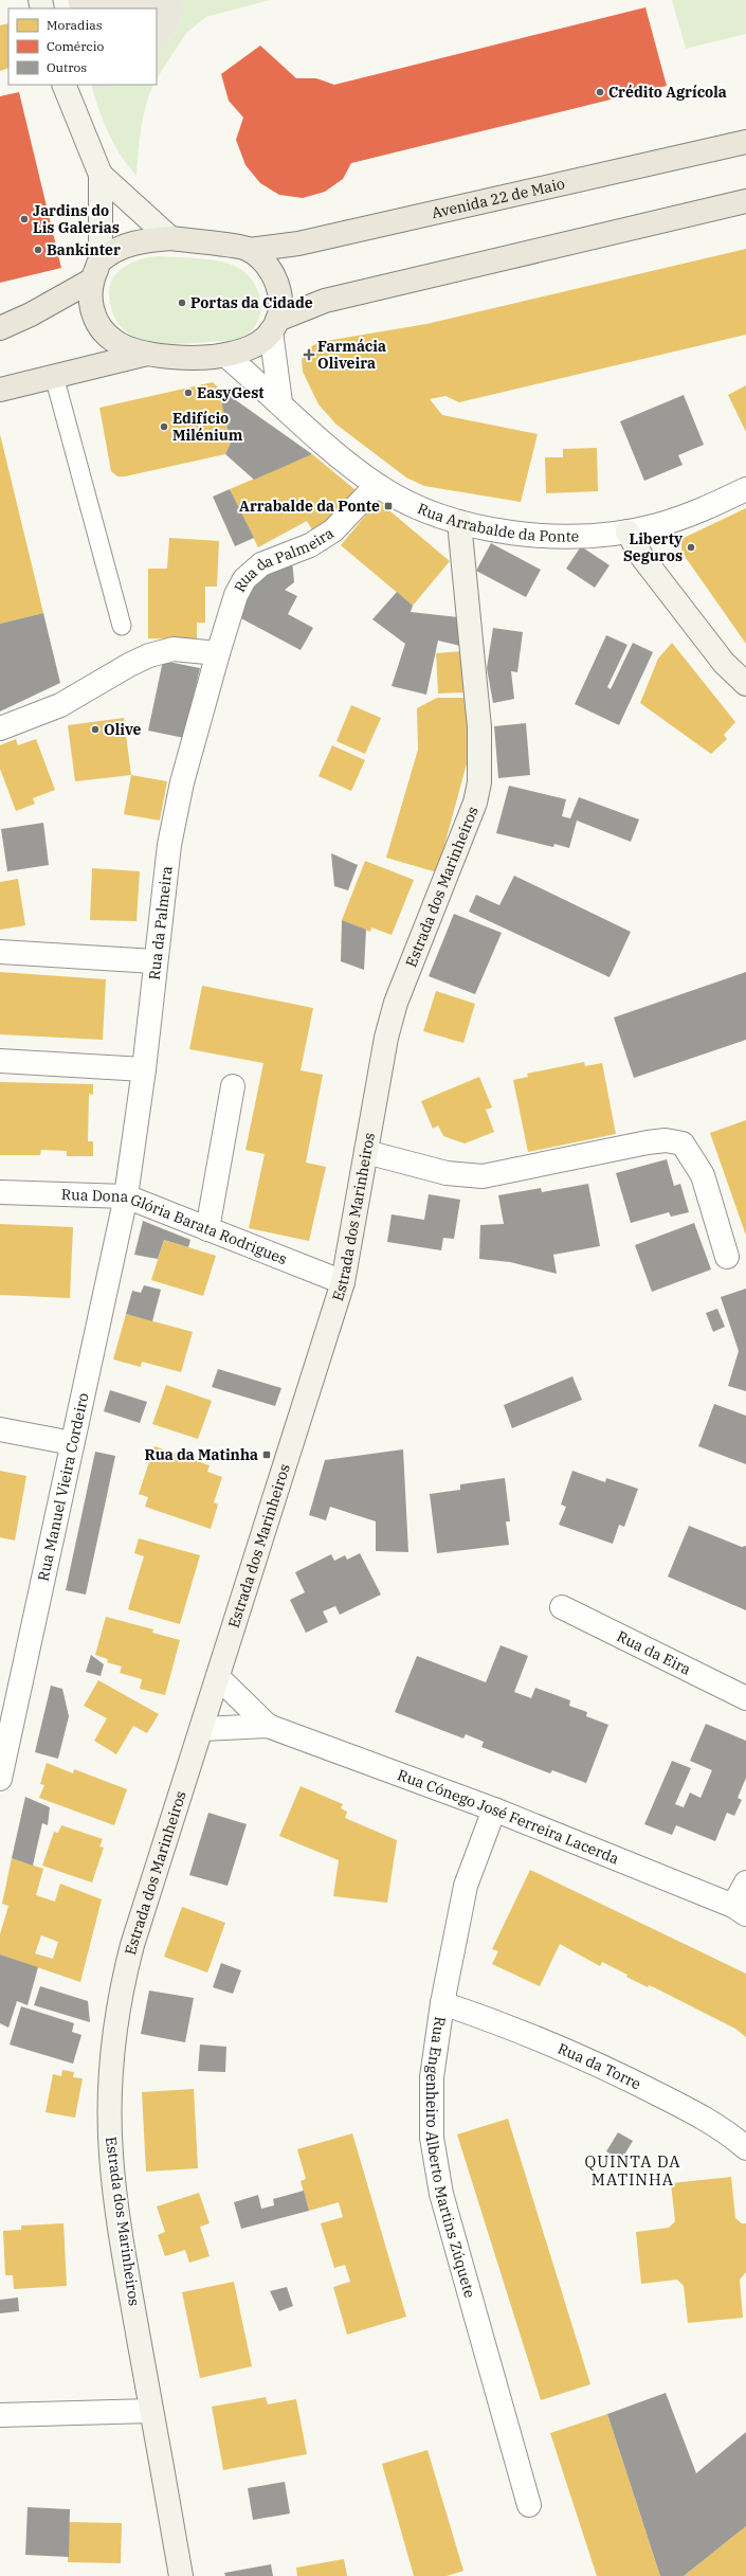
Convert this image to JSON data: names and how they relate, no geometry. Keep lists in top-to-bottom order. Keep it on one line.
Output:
{"streets":{"main road":["Avenida 22 de Maio"],"street":["Rua Arrabalde da Ponte","Rua da Palmeira","Estrada dos Marinheiros","Rua Dona Glória Barata Rodrigues","Rua Manuel Vieira Cordeiro","Rua da Eira","Rua Cónego José Ferreira Lacerda","Rua da Torre","Rua Engenheiro Alberto Martins Zúquete"]},"crossings":[["Rua Arrabalde da Ponte","Rua da Palmeira"],["Rua Arrabalde da Ponte","Estrada dos Marinheiros"],["Rua da Palmeira","Rua Dona Glória Barata Rodrigues"],["Rua da Palmeira","Rua Manuel Vieira Cordeiro"],["Estrada dos Marinheiros","Rua Dona Glória Barata Rodrigues"],["Estrada dos Marinheiros","Rua Cónego José Ferreira Lacerda"],["Rua Dona Glória Barata Rodrigues","Rua Manuel Vieira Cordeiro"],["Rua Cónego José Ferreira Lacerda","Rua Engenheiro Alberto Martins Zúquete"],["Rua da Torre","Rua Engenheiro Alberto Martins Zúquete"]],"districts":["QUINTA DA MATINHA"],"places":{"other":["Crédito Agrícola","Jardins do Lis Galerias","Bankinter","Portas da Cidade","EasyGest","Edifício Milénium","Liberty Seguros","Olive"],"health":["Farmácia Oliveira"],"transit":["Arrabalde da Ponte","Rua da Matinha"]},"legend":["Moradias","Comércio","Outros"]}
